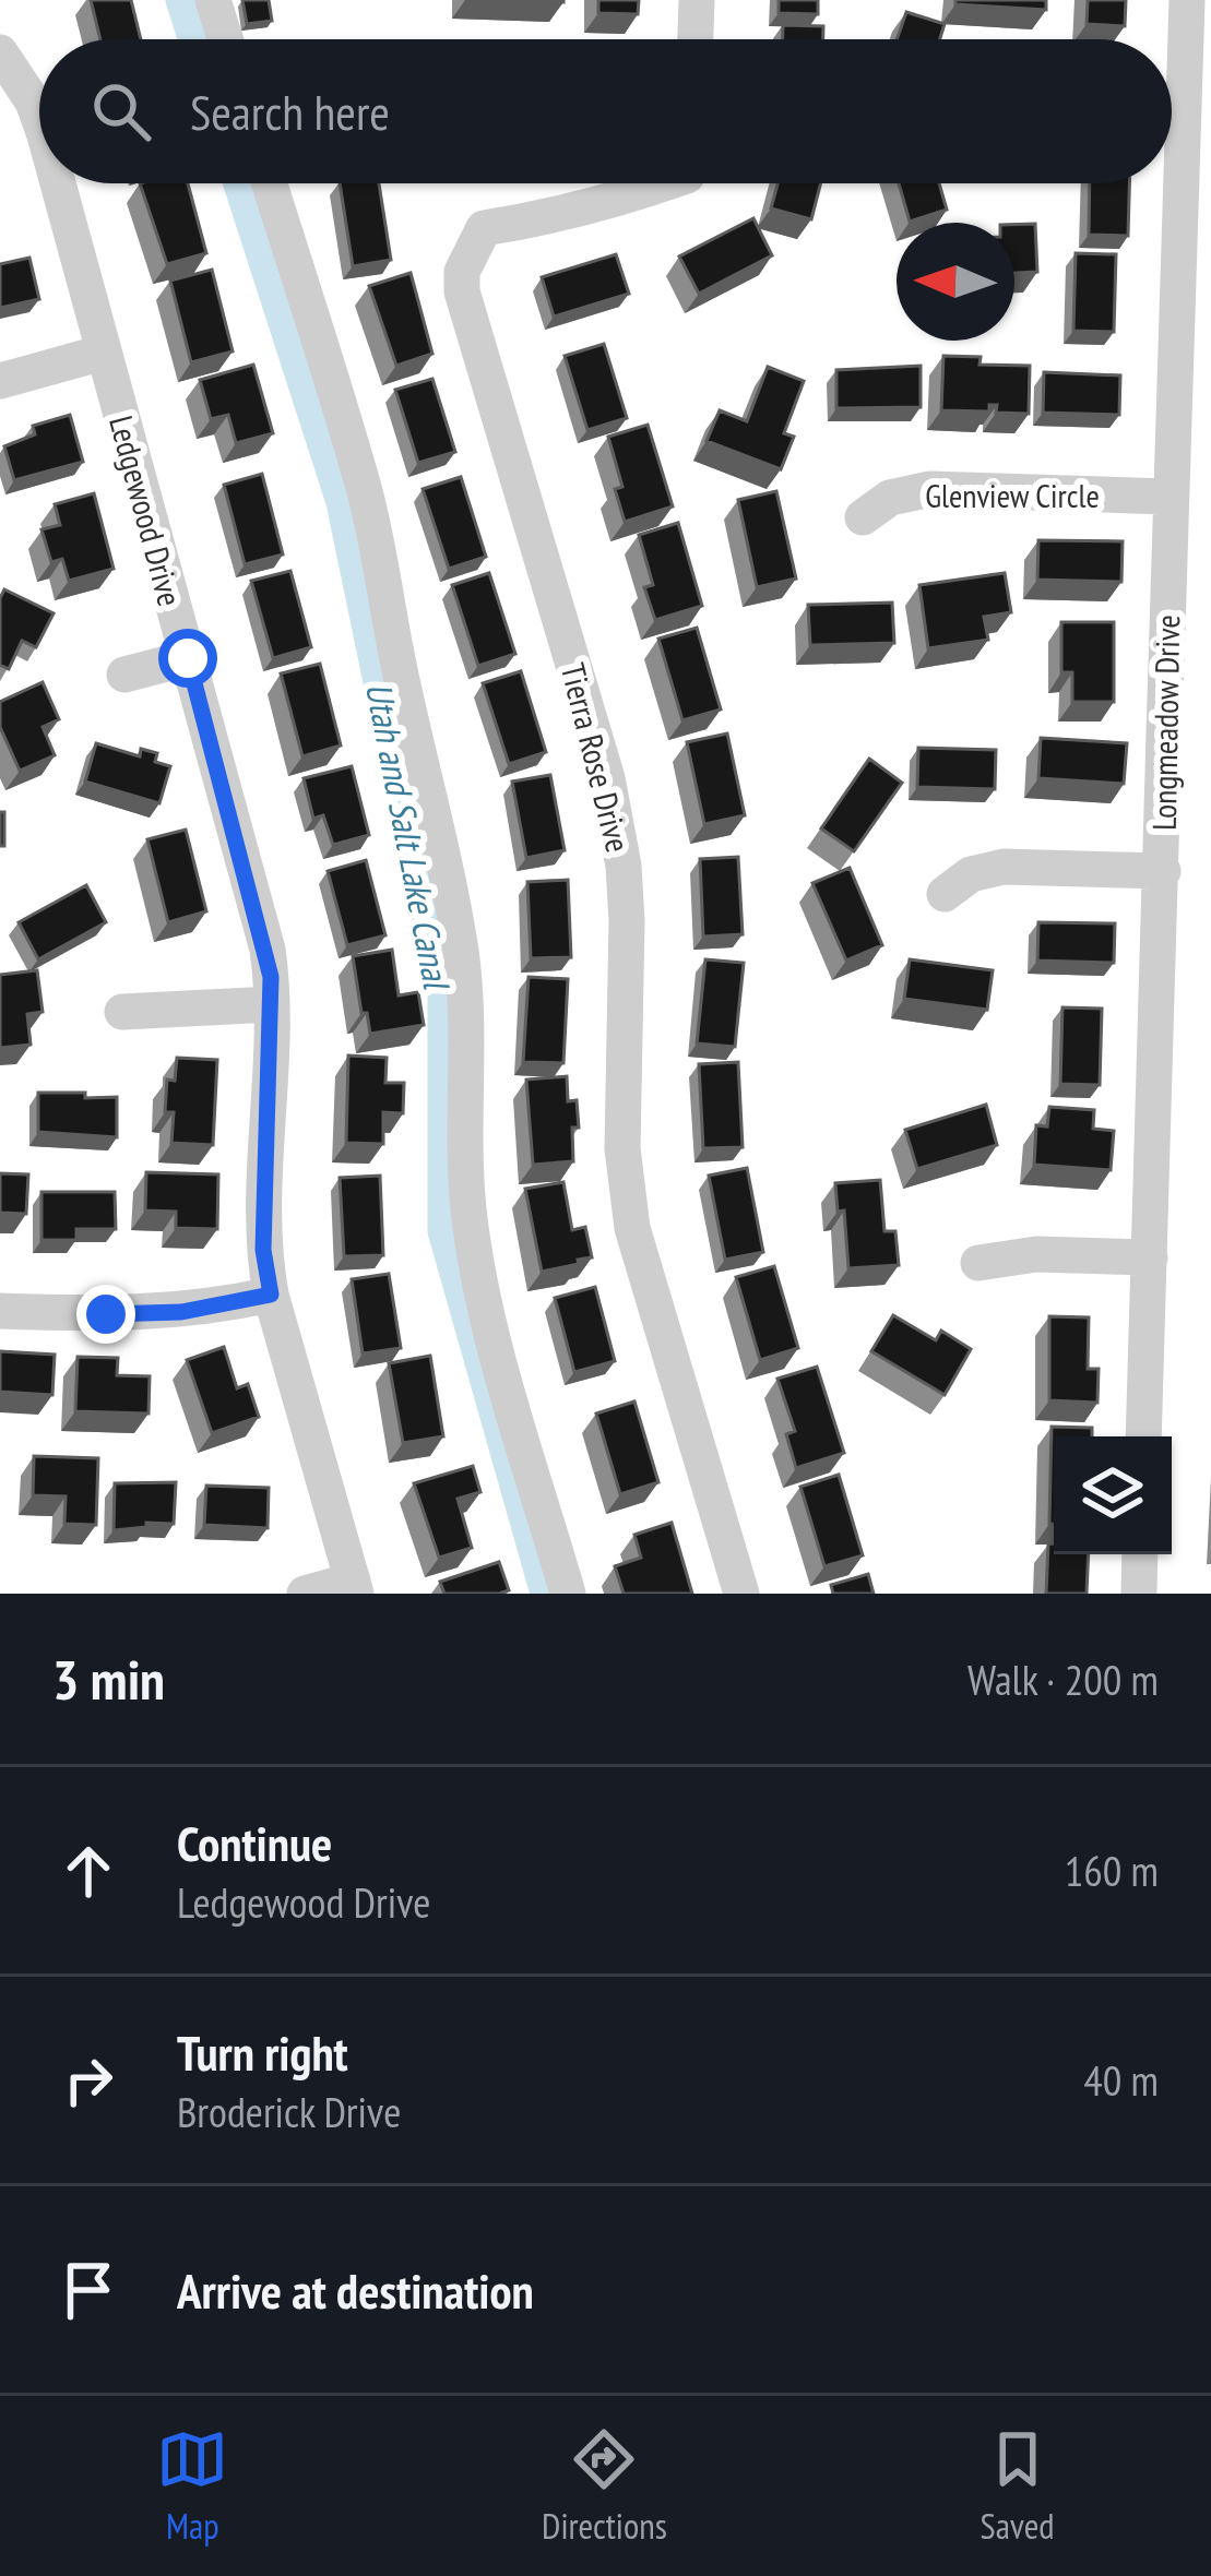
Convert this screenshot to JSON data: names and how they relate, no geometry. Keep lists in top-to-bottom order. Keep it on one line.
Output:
{"streets":{"street":["Glenview Circle","Ledgewood Drive","Longmeadow Drive","Tierra Rose Drive"]},"crossings":[["Glenview Circle","Longmeadow Drive"]],"water":["Utah and Salt Lake Canal"],"north":"left","page":{"search":"Search here","heading":["3 min","Walk · 200 m"],"list":[["Continue","Ledgewood Drive","160 m"],["Turn right","Broderick Drive","40 m"],"Arrive at destination"],"nav":["Map","Directions","Saved"]}}
